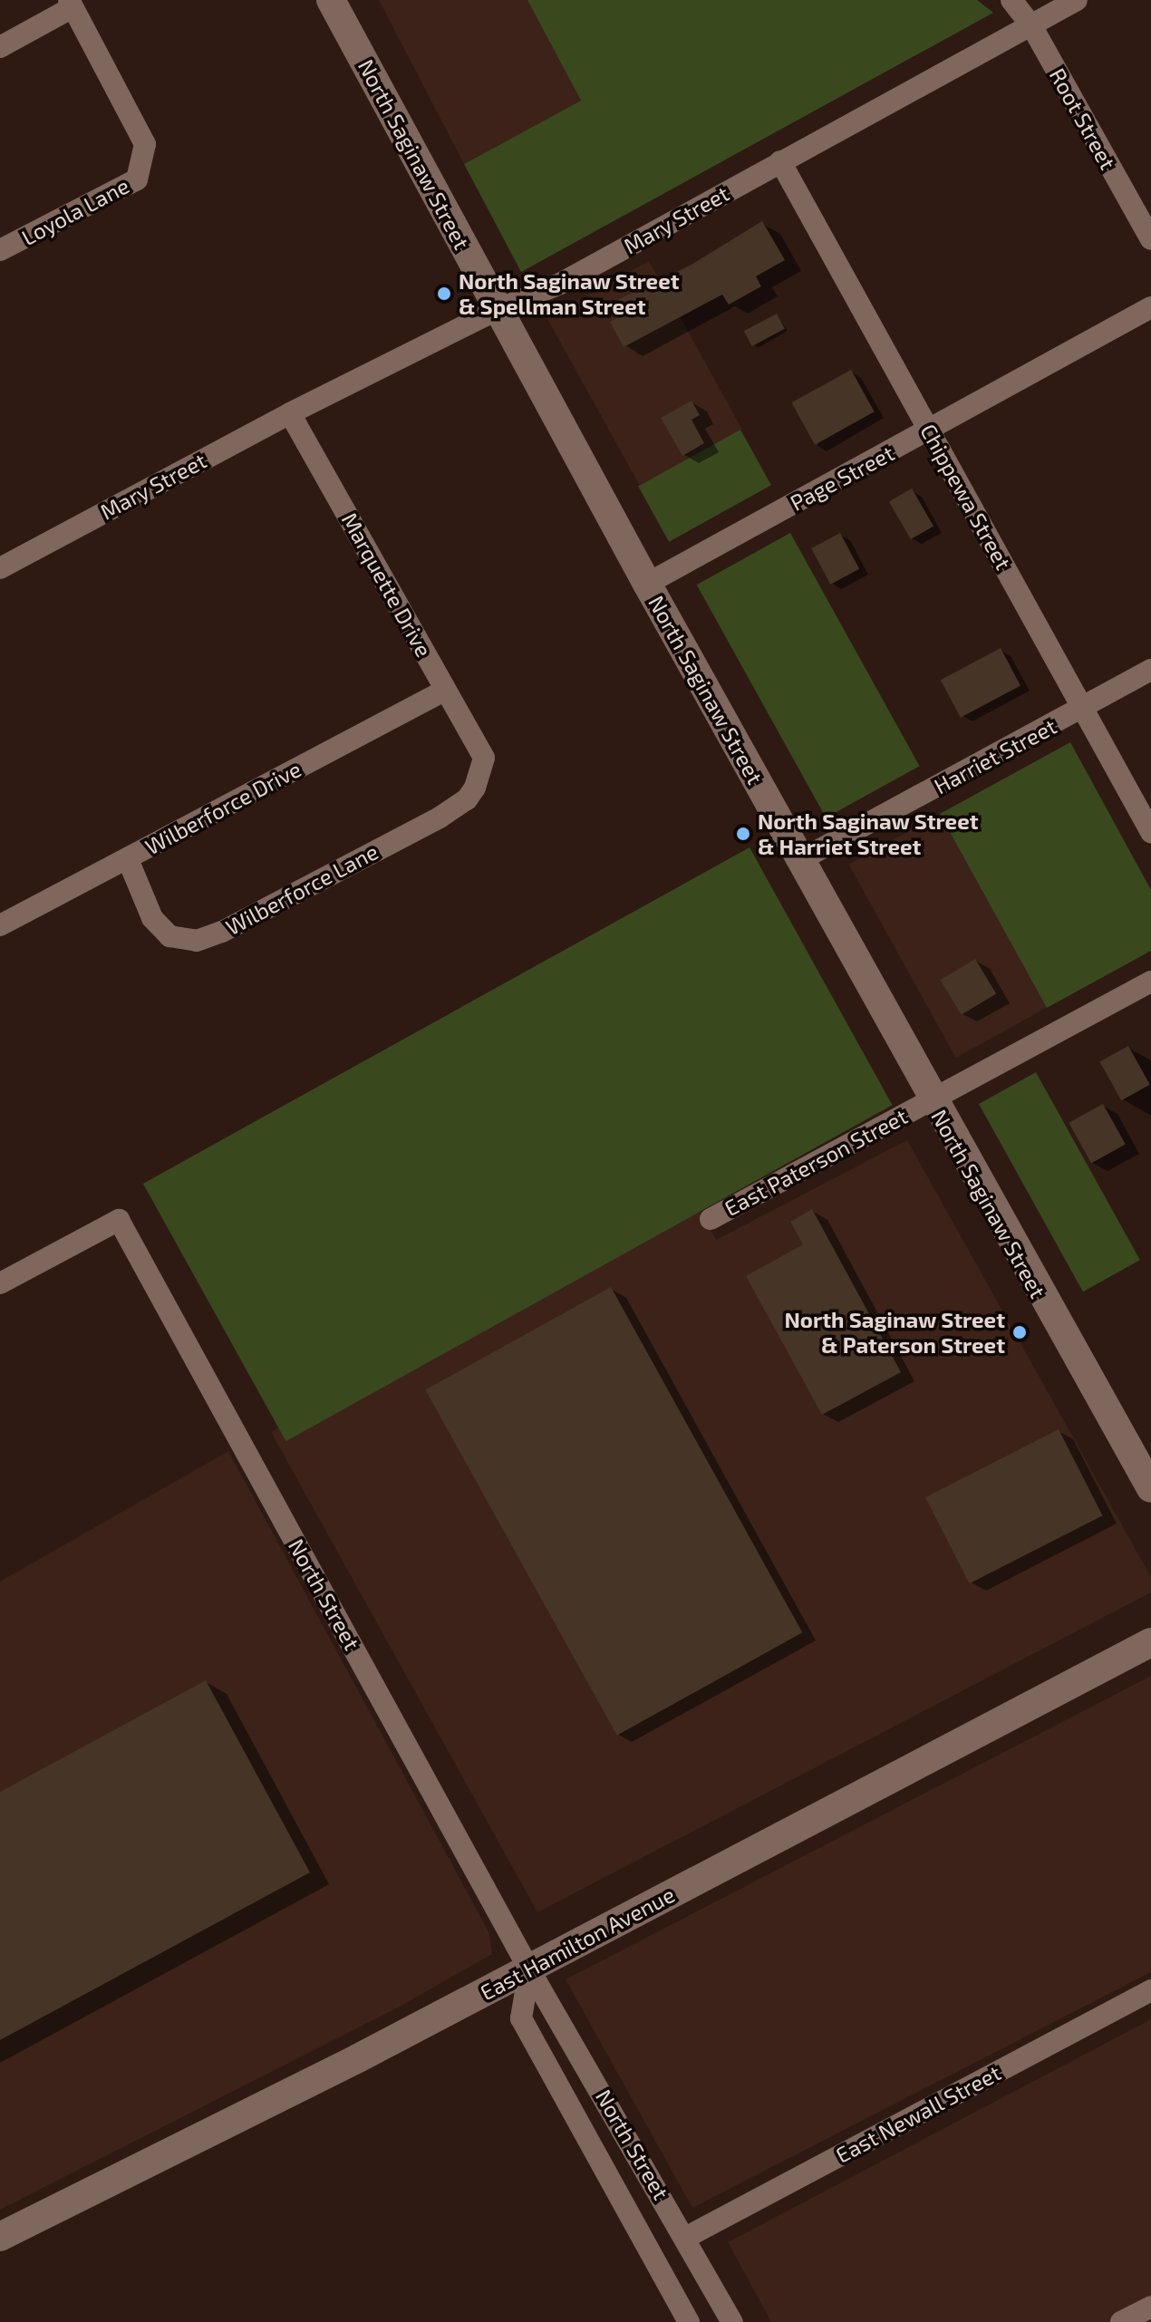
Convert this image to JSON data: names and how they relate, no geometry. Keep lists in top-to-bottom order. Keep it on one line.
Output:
{"streets":{"main road":["North Saginaw Street","East Hamilton Avenue"],"street":["Root Street","Loyola Lane","Mary Street","Page Street","Chippewa Street","Marquette Drive","Harriet Street","Wilberforce Drive","Wilberforce Lane","East Paterson Street","North Street","East Newall Street"]},"crossings":[["Root Street","Mary Street"],["North Saginaw Street","Mary Street"],["North Saginaw Street","Page Street"],["North Saginaw Street","Harriet Street"],["North Saginaw Street","East Paterson Street"],["Mary Street","Chippewa Street"],["Mary Street","Marquette Drive"],["Page Street","Chippewa Street"],["Chippewa Street","Harriet Street"],["Marquette Drive","Wilberforce Drive"],["Marquette Drive","Wilberforce Lane"],["Wilberforce Drive","Wilberforce Lane"],["North Street","East Hamilton Avenue"],["North Street","East Newall Street"]],"places":["North Saginaw Street & Spellman Street","North Saginaw Street & Harriet Street","North Saginaw Street & Paterson Street"]}
